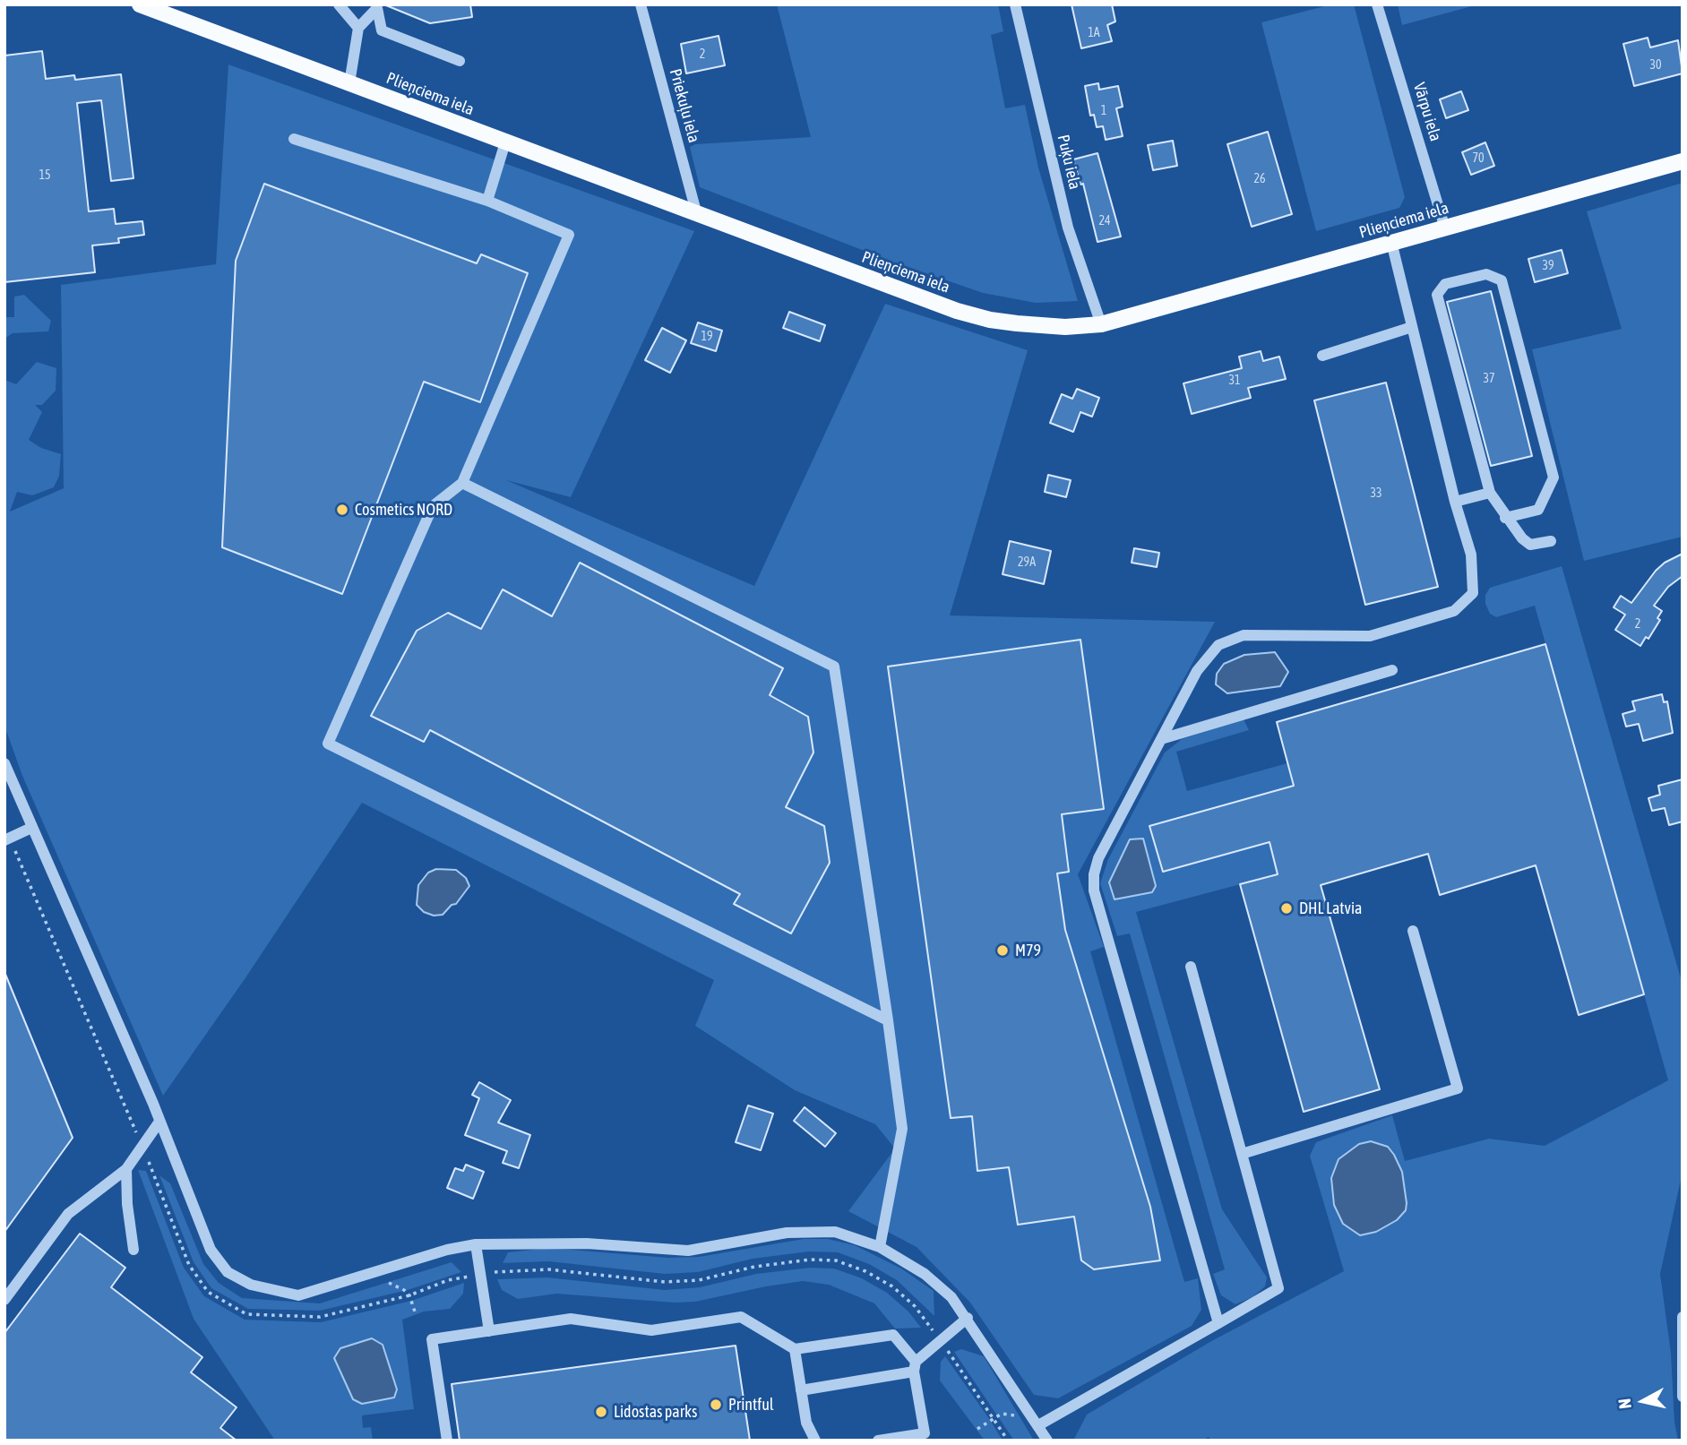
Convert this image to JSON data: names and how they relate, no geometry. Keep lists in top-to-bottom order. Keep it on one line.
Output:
{"streets":{"main road":["Plieņciema iela"],"street":["Priekuļu iela","Vārpu iela","Puķu iela"]},"crossings":[["Plieņciema iela","Priekuļu iela"],["Plieņciema iela","Vārpu iela"],["Plieņciema iela","Puķu iela"]],"places":["Cosmetics NORD","DHL Latvia","M79","Printful","Lidostas parks"],"house_numbers":["1A","2","30","1","70","15","26","24","39","19","37","31","33","29A","2"],"north":"left"}
